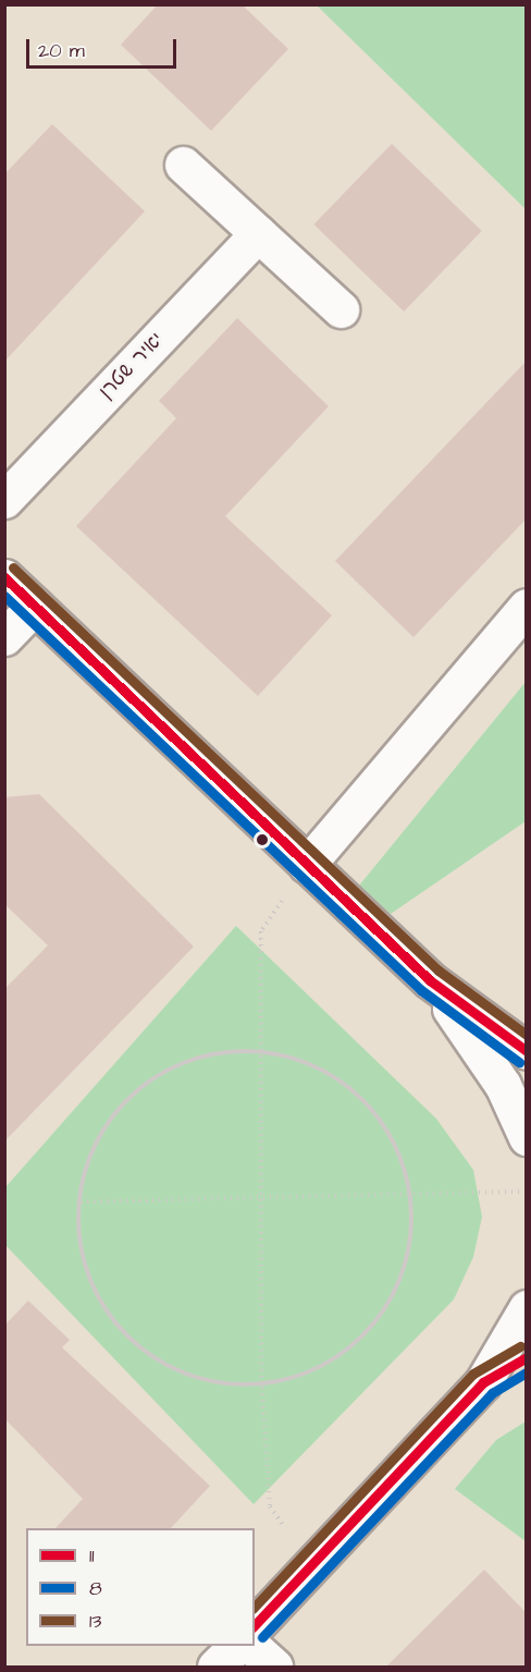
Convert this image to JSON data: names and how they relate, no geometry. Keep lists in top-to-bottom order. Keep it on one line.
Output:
{"streets":{"street":["יאיר שטרן"]},"lines":["transit line 13","transit line 11","transit line 8"],"legend":["11","8","13"],"scale_bar":"20 m"}
